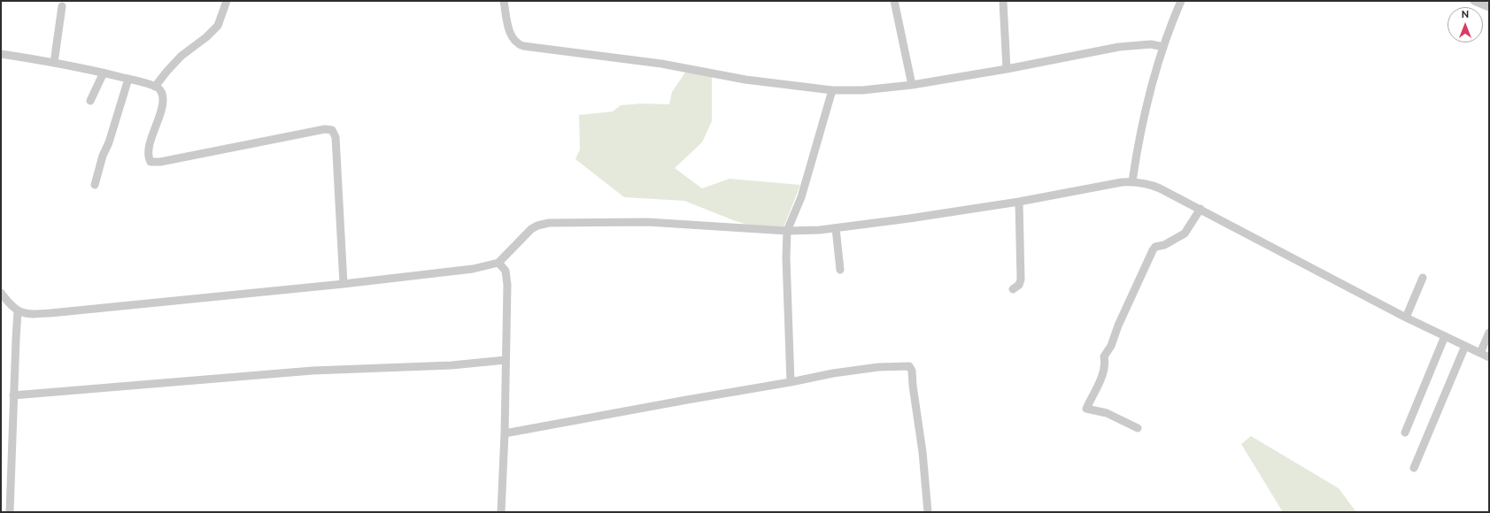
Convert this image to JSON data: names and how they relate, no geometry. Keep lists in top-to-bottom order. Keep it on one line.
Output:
{"north":"top"}
